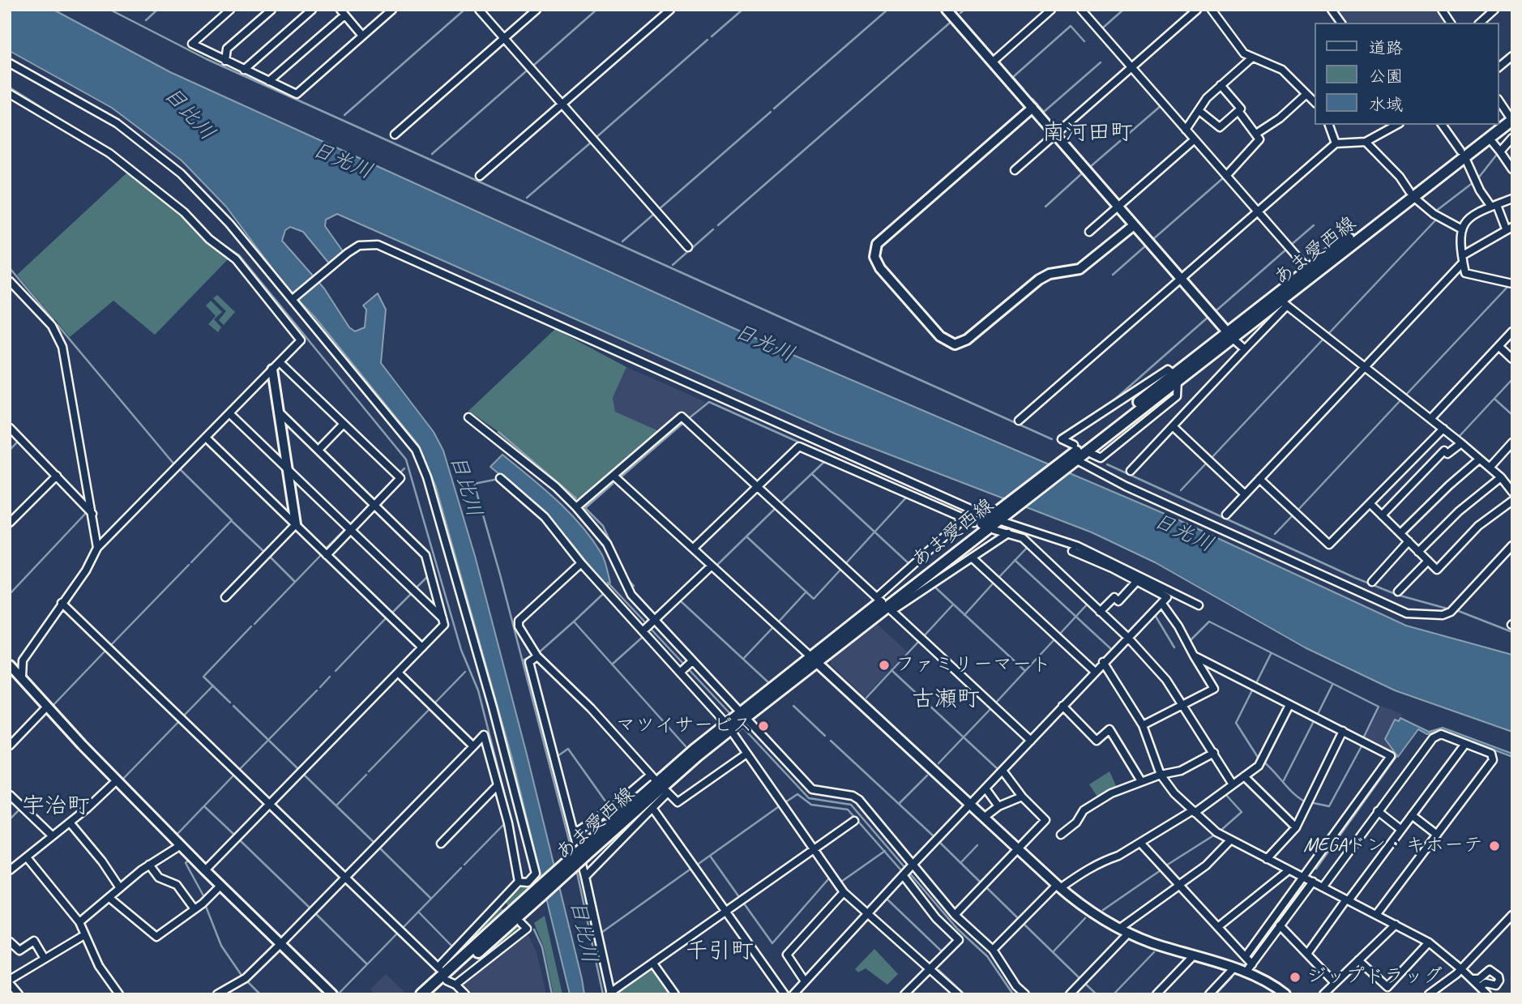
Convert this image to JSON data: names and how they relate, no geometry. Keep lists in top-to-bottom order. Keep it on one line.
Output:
{"streets":{"main road":["あま愛西線"]},"districts":["南河田町","古瀬町","宇治町","千引町"],"water":["目比川","日光川"],"places":["ファミリーマート","マツイサービス","MEGAドン・キホーテ","ジップドラッグ"],"legend":["道路","公園","水域"]}
